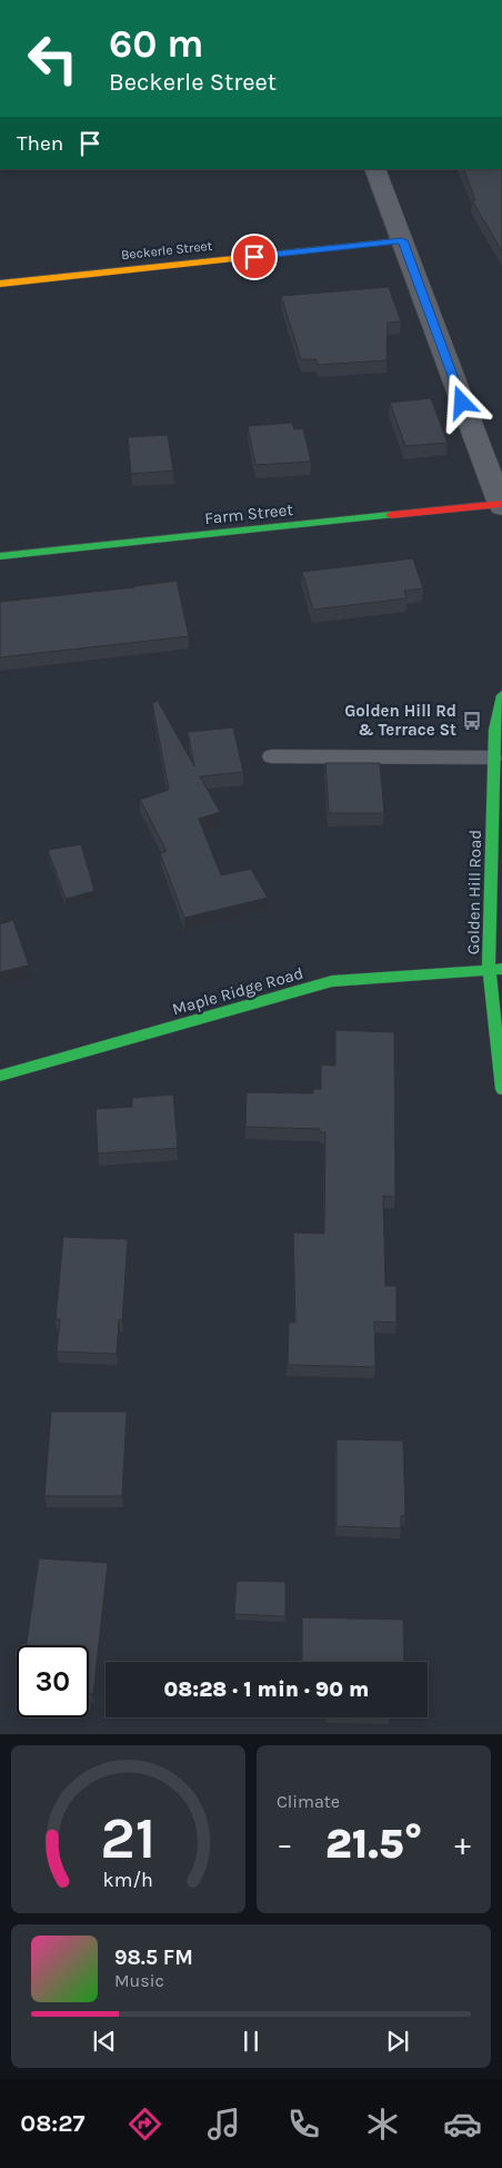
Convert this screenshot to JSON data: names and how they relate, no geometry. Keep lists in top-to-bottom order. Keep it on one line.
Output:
{"streets":{"street":["Beckerle Street","Farm Street","Golden Hill Road","Maple Ridge Road"]},"crossings":[["Golden Hill Road","Maple Ridge Road"]],"places":{"bus stop":["Golden Hill Rd & Terrace St"]},"page":{"turn":["60 m","Beckerle Street"],"then":"Then","limit":"30","trip":"08:28 · 1 min · 90 m","tile":"Climate","heat":["−","21.5°","+"],"song":["98.5 FM","Music"],"tabs":"08:27","gauge":["21","km/h"]}}
